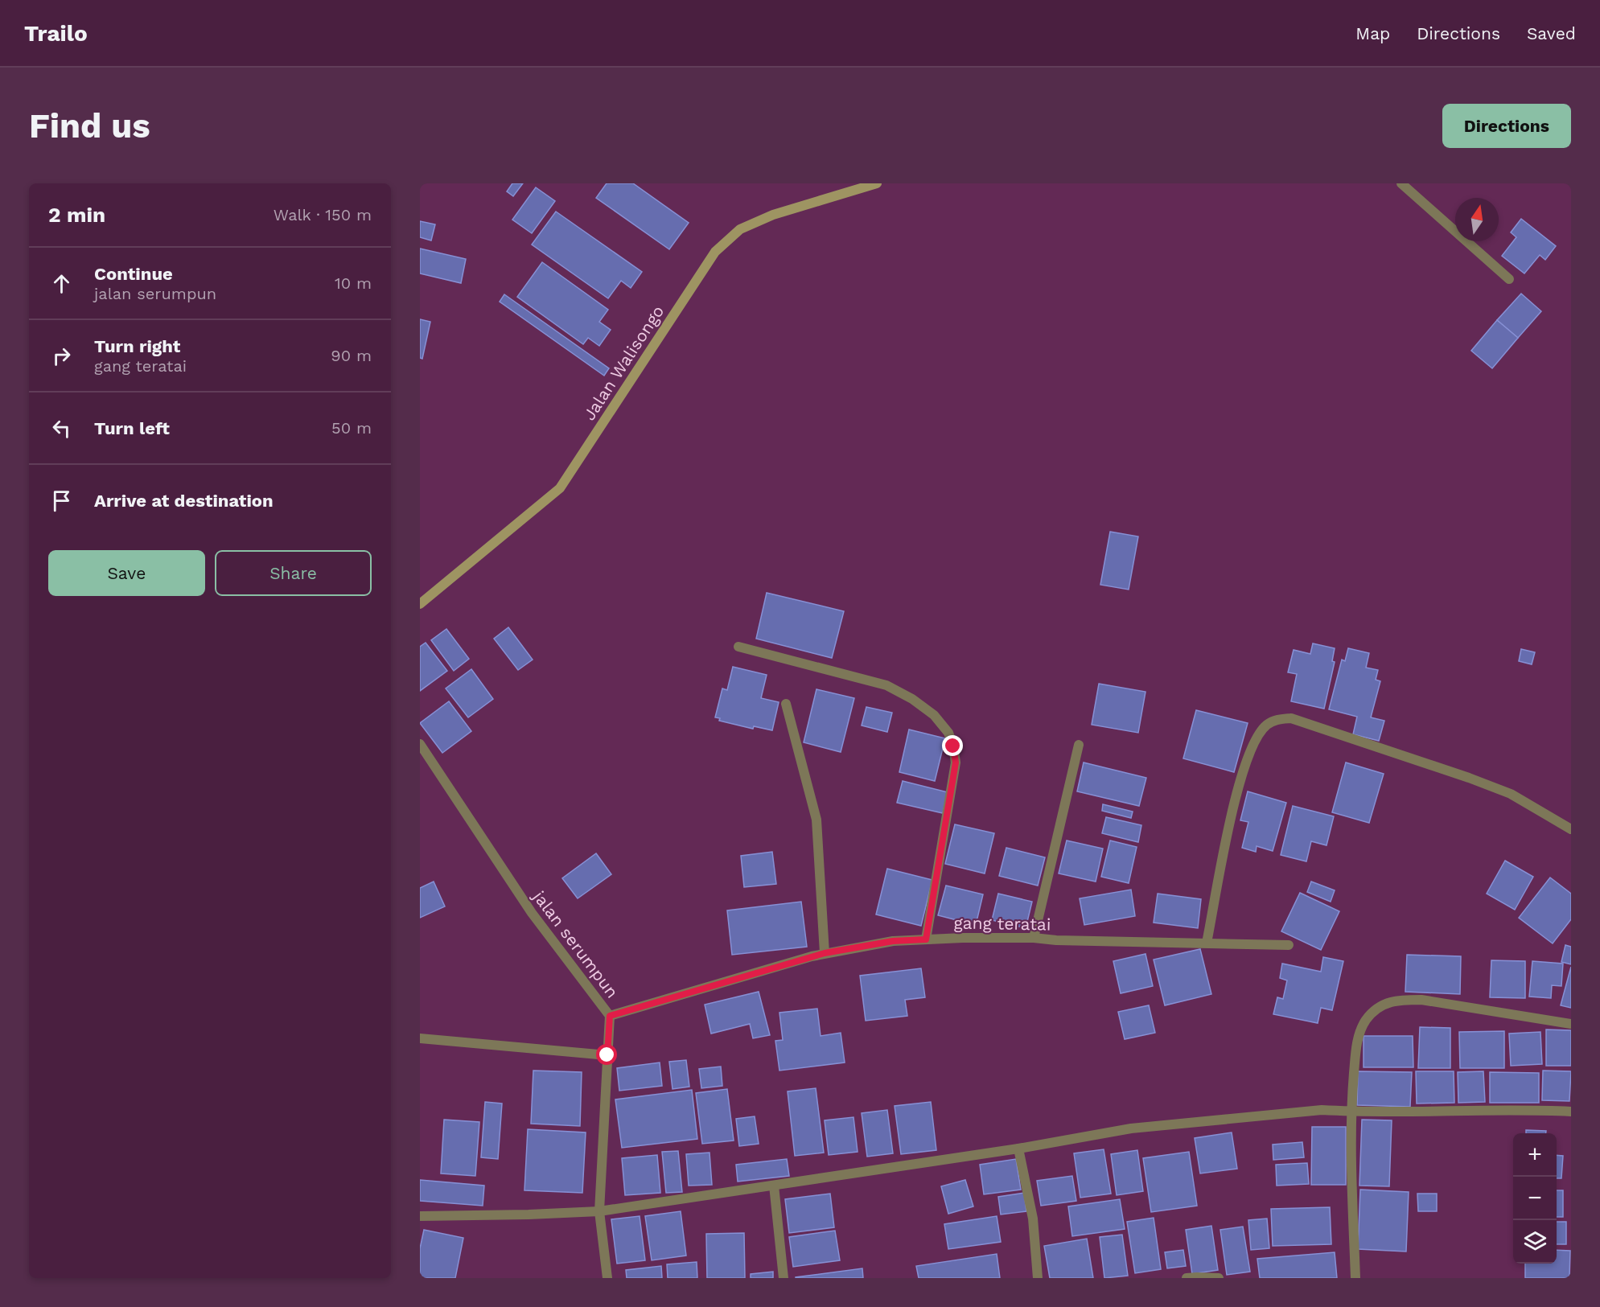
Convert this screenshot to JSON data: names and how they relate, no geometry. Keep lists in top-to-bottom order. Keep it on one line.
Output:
{"streets":{"street":["Jalan Walisongo","gang teratai","jalan serumpun"]},"crossings":[["gang teratai","jalan serumpun"]],"north":"top","page":{"header":"Trailo","nav":["Map","Directions","Saved"],"buttons":["Directions",["Save","Share"]],"title":"Find us","heading":["2 min","Walk · 150 m"],"list":[["Continue","jalan serumpun","10 m"],["Turn right","gang teratai","90 m"],["Turn left","50 m"],"Arrive at destination"],"map_buttons":["+","−"]}}
